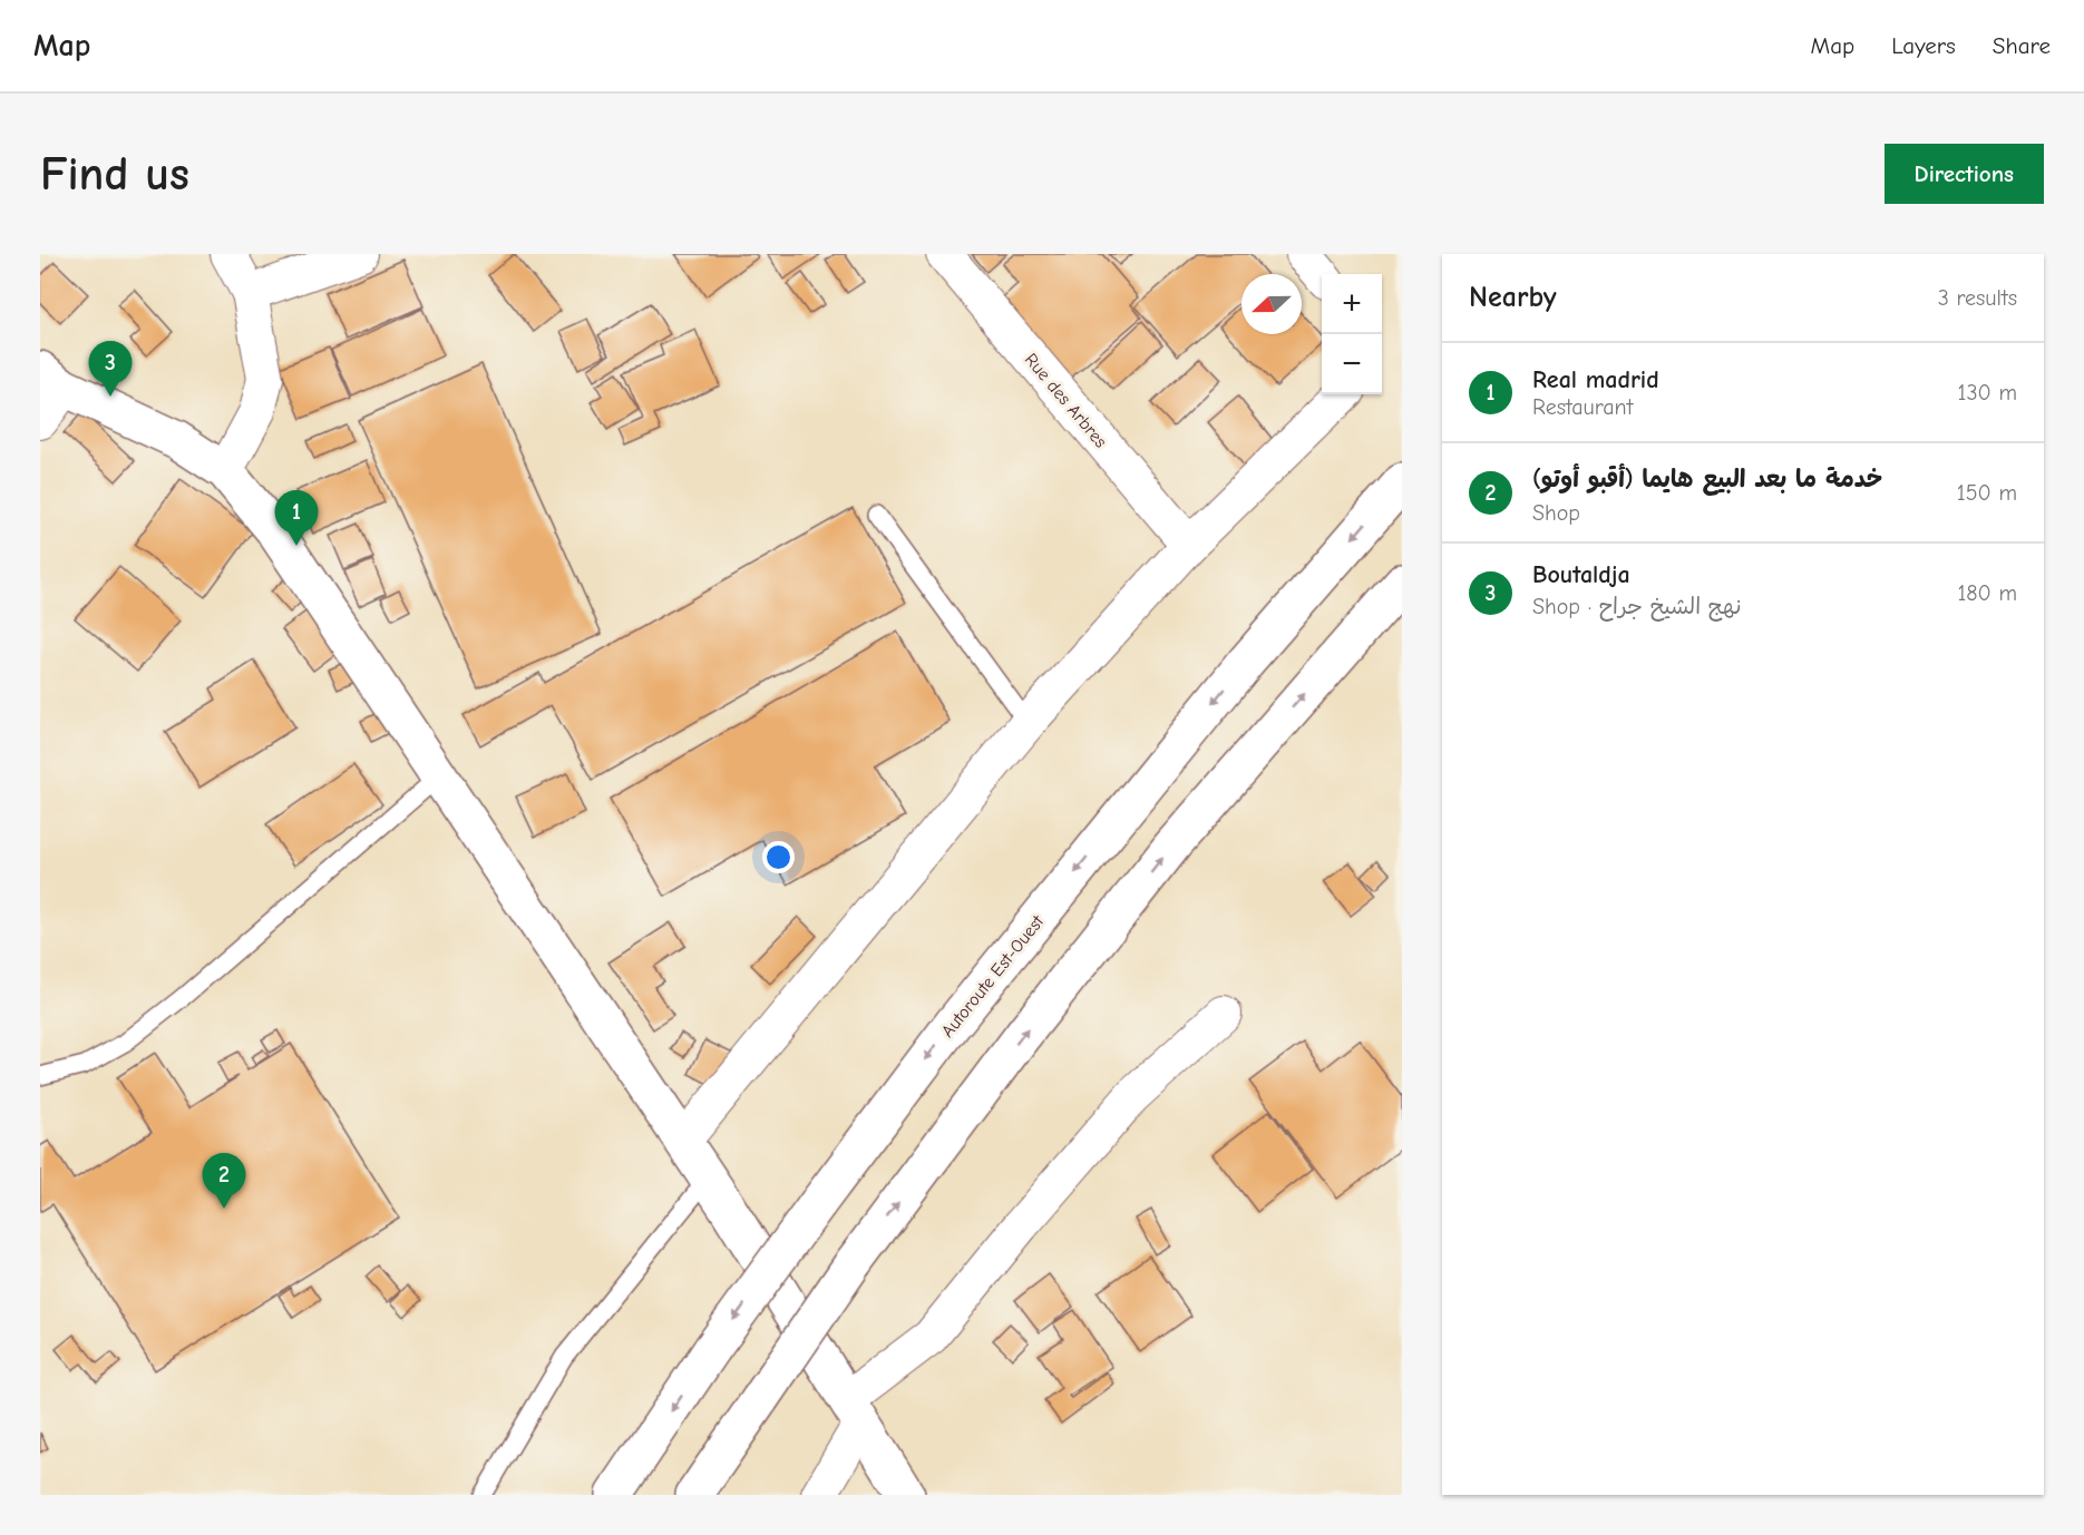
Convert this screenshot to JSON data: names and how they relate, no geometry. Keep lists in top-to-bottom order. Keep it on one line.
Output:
{"streets":{"main road":["Autoroute Est-Ouest"],"street":["Rue des Arbres"]},"north":"left","page":{"header":"Map","nav":["Map","Layers","Share"],"buttons":"Directions","title":"Find us","heading":["Nearby","3 results"],"map_buttons":["+","−"],"pins":["3","1","2"],"list":[{"mark":"1","name":"Real madrid","note":"Restaurant","value":"130 m"},{"mark":"2","name":"خدمة ما بعد البيع هايما (أقبو أوتو)","note":"Shop","value":"150 m"},{"mark":"3","name":"Boutaldja","note":"Shop · نهج الشيخ جراح","value":"180 m"}]}}
